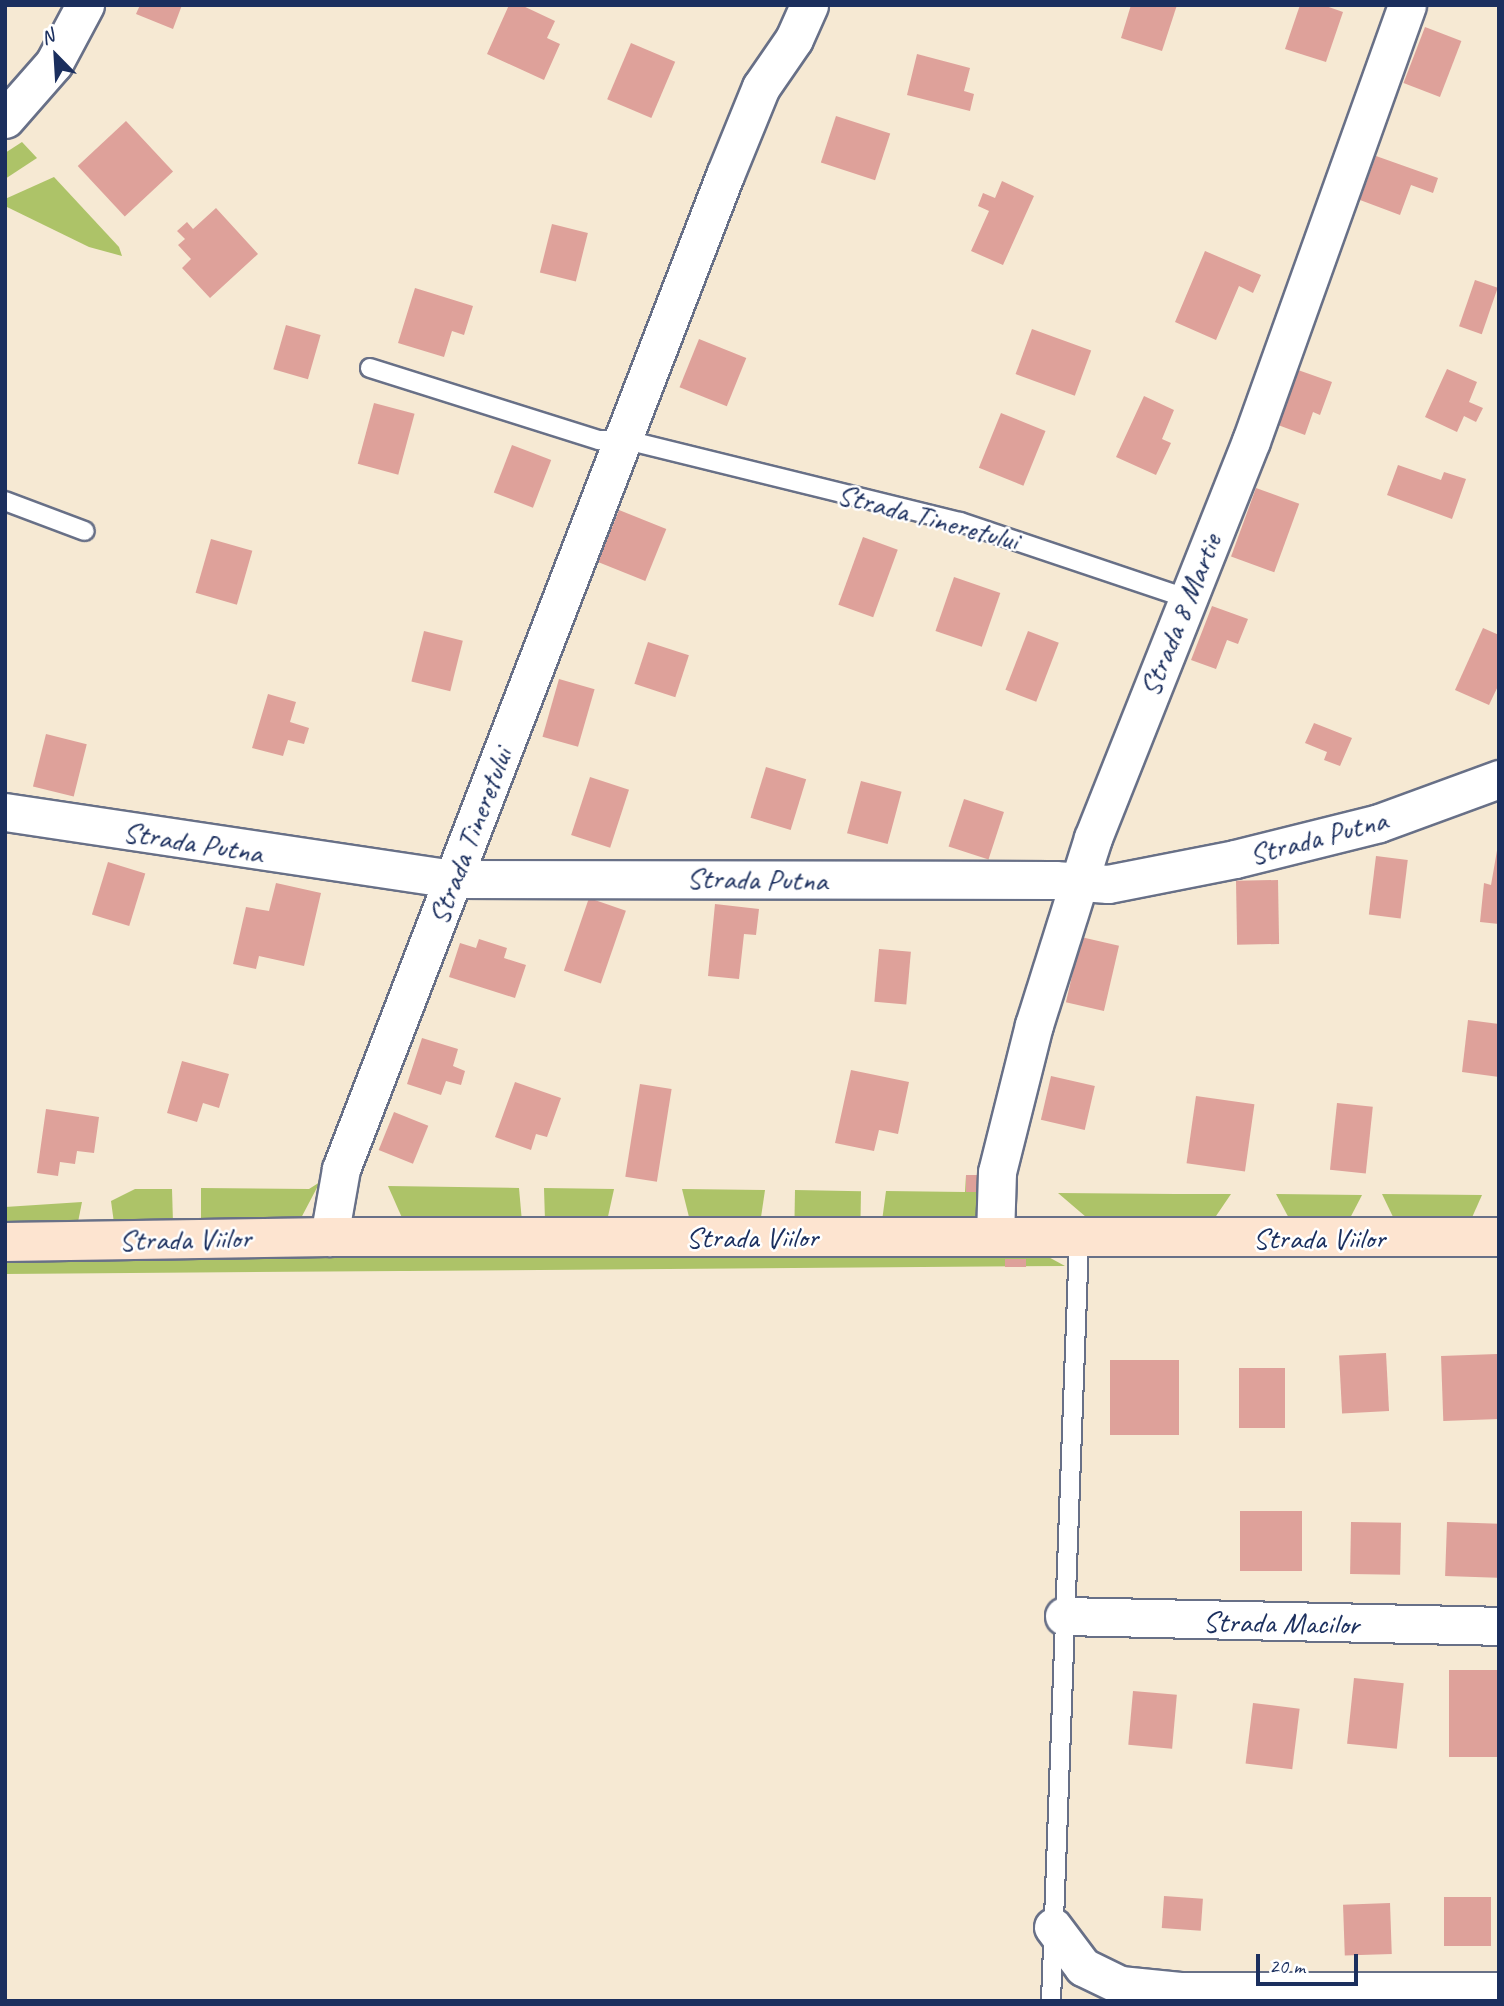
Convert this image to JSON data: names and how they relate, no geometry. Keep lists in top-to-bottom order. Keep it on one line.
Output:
{"streets":{"street":["Strada Tineretului","Strada 8 Martie","Strada Putna","Strada Viilor","Strada Macilor"]},"crossings":[["Strada Tineretului","Strada 8 Martie"],["Strada Tineretului","Strada Putna"],["Strada Tineretului","Strada Viilor"],["Strada 8 Martie","Strada Putna"],["Strada 8 Martie","Strada Viilor"]],"scale_bar":"20 m","north":"top left"}
